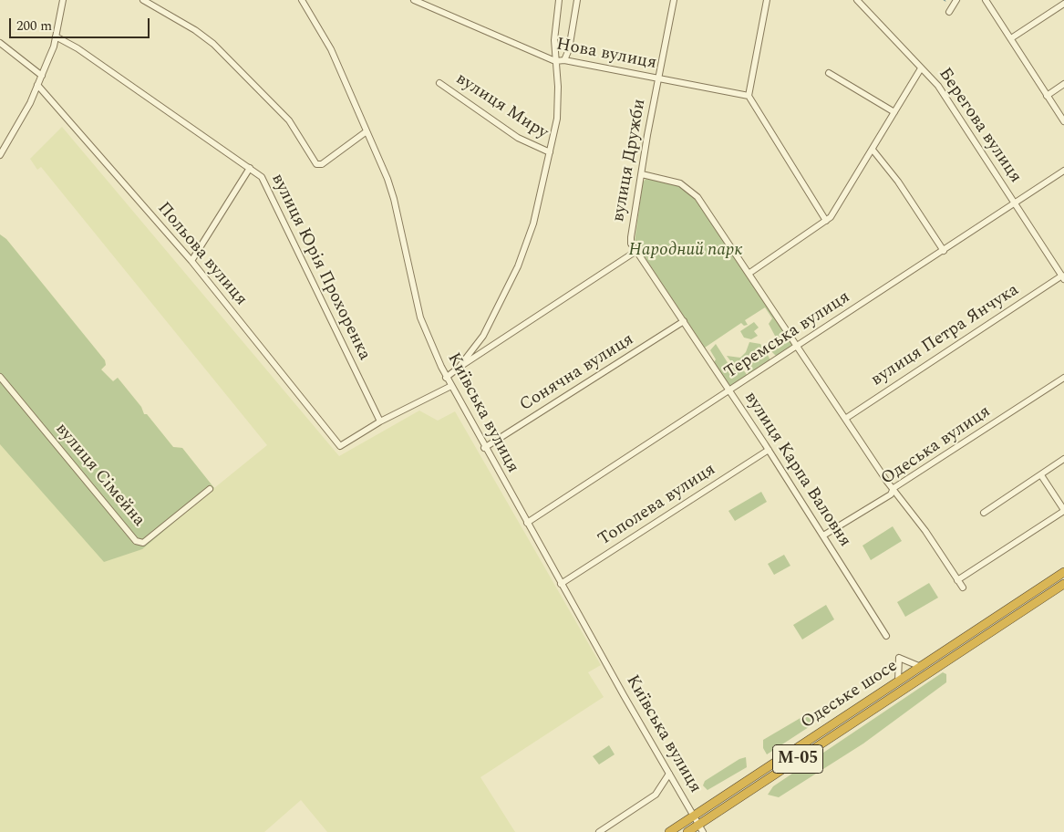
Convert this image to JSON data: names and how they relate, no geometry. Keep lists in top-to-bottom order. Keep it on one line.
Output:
{"streets":{"highway":["Одеське шосе","М-05"],"street":["Нова вулиця","вулиця Миру","Берегова вулиця","вулиця Дружби","Польова вулиця","вулиця Юрія Прохоренка","Теремська вулиця","вулиця Петра Янчука","Сонячна вулиця","Київська вулиця","Одеська вулиця","вулиця Карпа Валовня","вулиця Сімейна","Тополева вулиця"]},"crossings":[["Нова вулиця","вулиця Дружби"],["Берегова вулиця","Теремська вулиця"],["Берегова вулиця","вулиця Петра Янчука"],["вулиця Дружби","вулиця Карпа Валовня"],["Польова вулиця","вулиця Юрія Прохоренка"],["Теремська вулиця","Київська вулиця"],["Теремська вулиця","вулиця Карпа Валовня"],["Сонячна вулиця","Київська вулиця"],["Сонячна вулиця","вулиця Карпа Валовня"],["Київська вулиця","Тополева вулиця"],["Київська вулиця","Одеське шосе"],["Одеська вулиця","вулиця Карпа Валовня"],["вулиця Карпа Валовня","Тополева вулиця"]],"parks":["Народний парк"],"scale_bar":"200 m"}
